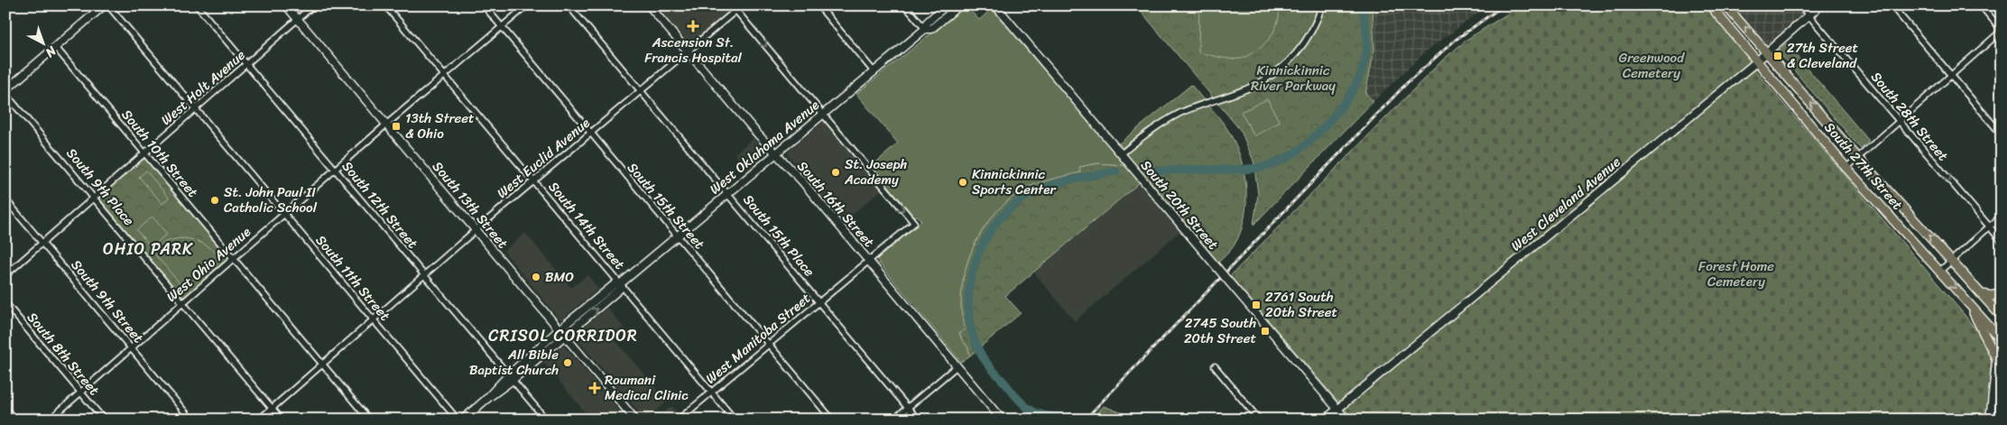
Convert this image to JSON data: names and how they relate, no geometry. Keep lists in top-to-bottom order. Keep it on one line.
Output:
{"streets":{"main road":["South 27th Street"],"street":["West Holt Avenue","South 28th Street","West Oklahoma Avenue","South 10th Street","West Euclid Avenue","South 9th Place","South 16th Street","West Cleveland Avenue","South 12th Street","South 13th Street","South 20th Street","South 15th Street","South 14th Street","South 15th Place","West Ohio Avenue","South 11th Street","South 9th Street","West Manitoba Street","South 8th Street"]},"crossings":[["West Holt Avenue","South 10th Street"],["West Holt Avenue","South 9th Place"],["West Holt Avenue","South 12th Street"],["West Holt Avenue","South 13th Street"],["West Holt Avenue","South 11th Street"],["West Holt Avenue","South 9th Street"],["South 28th Street","West Cleveland Avenue"],["West Oklahoma Avenue","South 16th Street"],["West Oklahoma Avenue","South 12th Street"],["West Oklahoma Avenue","South 13th Street"],["West Oklahoma Avenue","South 15th Street"],["West Oklahoma Avenue","South 14th Street"],["West Oklahoma Avenue","South 15th Place"],["West Oklahoma Avenue","West Manitoba Street"],["South 10th Street","West Euclid Avenue"],["South 10th Street","West Ohio Avenue"],["West Euclid Avenue","South 9th Place"],["West Euclid Avenue","South 16th Street"],["West Euclid Avenue","South 12th Street"],["West Euclid Avenue","South 13th Street"],["West Euclid Avenue","South 15th Street"],["West Euclid Avenue","South 14th Street"],["West Euclid Avenue","South 15th Place"],["West Euclid Avenue","South 11th Street"],["South 27th Street","West Cleveland Avenue"],["South 9th Place","West Ohio Avenue"],["South 16th Street","West Manitoba Street"],["West Cleveland Avenue","South 20th Street"],["South 12th Street","West Ohio Avenue"],["South 13th Street","West Ohio Avenue"],["South 15th Street","West Ohio Avenue"],["South 15th Street","West Manitoba Street"],["South 14th Street","West Ohio Avenue"],["South 14th Street","West Manitoba Street"],["South 15th Place","West Manitoba Street"],["West Ohio Avenue","South 11th Street"],["West Ohio Avenue","South 9th Street"],["West Ohio Avenue","South 8th Street"]],"one_way":["South 28th Street"],"districts":["OHIO PARK","CRISOL CORRIDOR"],"parks":["Greenwood Cemetery","Kinnickinnic River Parkway","Forest Home Cemetery"],"places":{"health":["Ascension St. Francis Hospital","Roumani Medical Clinic"],"transit":["27th Street & Cleveland","13th Street & Ohio","2761 South 20th Street","2745 South 20th Street"],"other":["St. Joseph Academy","Kinnickinnic Sports Center","St. John Paul II Catholic School","BMO","All Bible Baptist Church"]},"north":"bottom right"}
